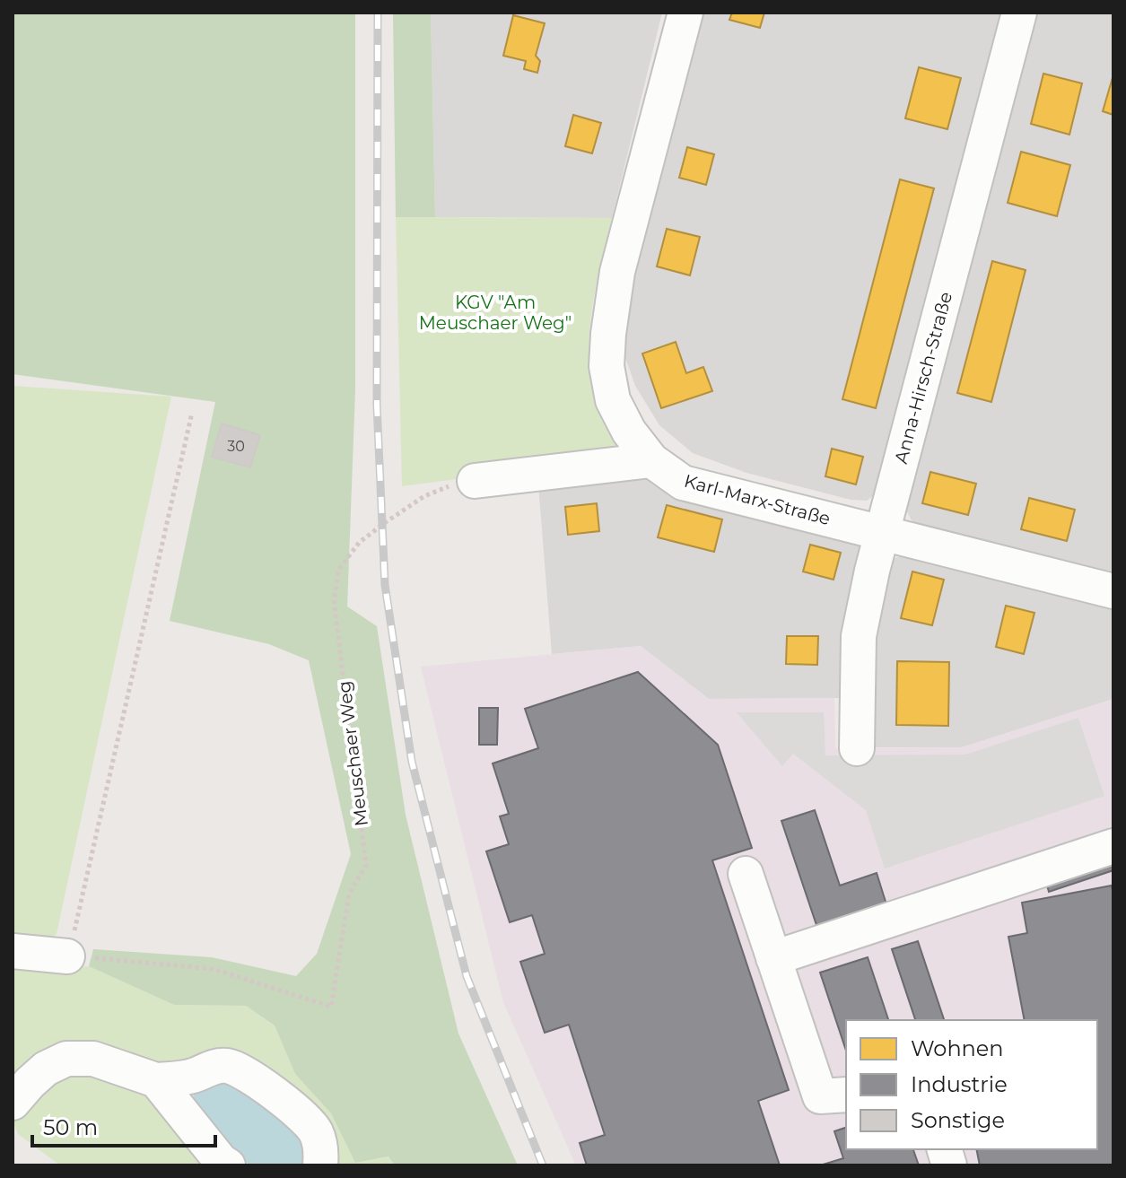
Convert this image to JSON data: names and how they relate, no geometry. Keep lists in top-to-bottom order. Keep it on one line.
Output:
{"streets":{"street":["Anna-Hirsch-Straße","Karl-Marx-Straße"],"path":["Meuschaer Weg"]},"crossings":[["Anna-Hirsch-Straße","Karl-Marx-Straße"]],"parks":["KGV \"Am Meuschaer Weg\""],"house_numbers":["30"],"legend":["Wohnen","Industrie","Sonstige"],"scale_bar":"50 m"}
